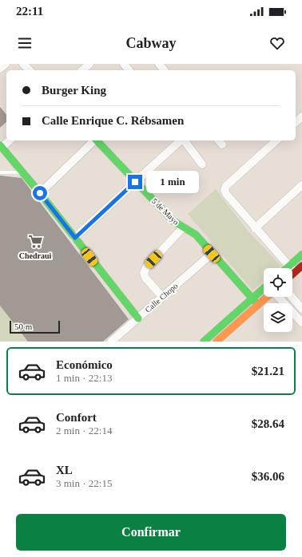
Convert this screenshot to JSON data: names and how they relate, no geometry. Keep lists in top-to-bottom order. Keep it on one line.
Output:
{"streets":{"street":["5 de Mayo","Calle Chopo"]},"crossings":[["5 de Mayo","Calle Chopo"]],"places":{"supermarket":["Chedraui"]},"scale_bar":"50 m","page":{"status":"22:11","header":"Cabway","banner":["Burger King","Calle Enrique C. Rébsamen"],"bubble":"1 min","scale":"50 m","list":[{"name":"Económico","note":"1 min · 22:13","value":"$21.21"},{"name":"Confort","note":"2 min · 22:14","value":"$28.64"},{"name":"XL","note":"3 min · 22:15","value":"$36.06"}],"buttons":"Confirmar"}}
